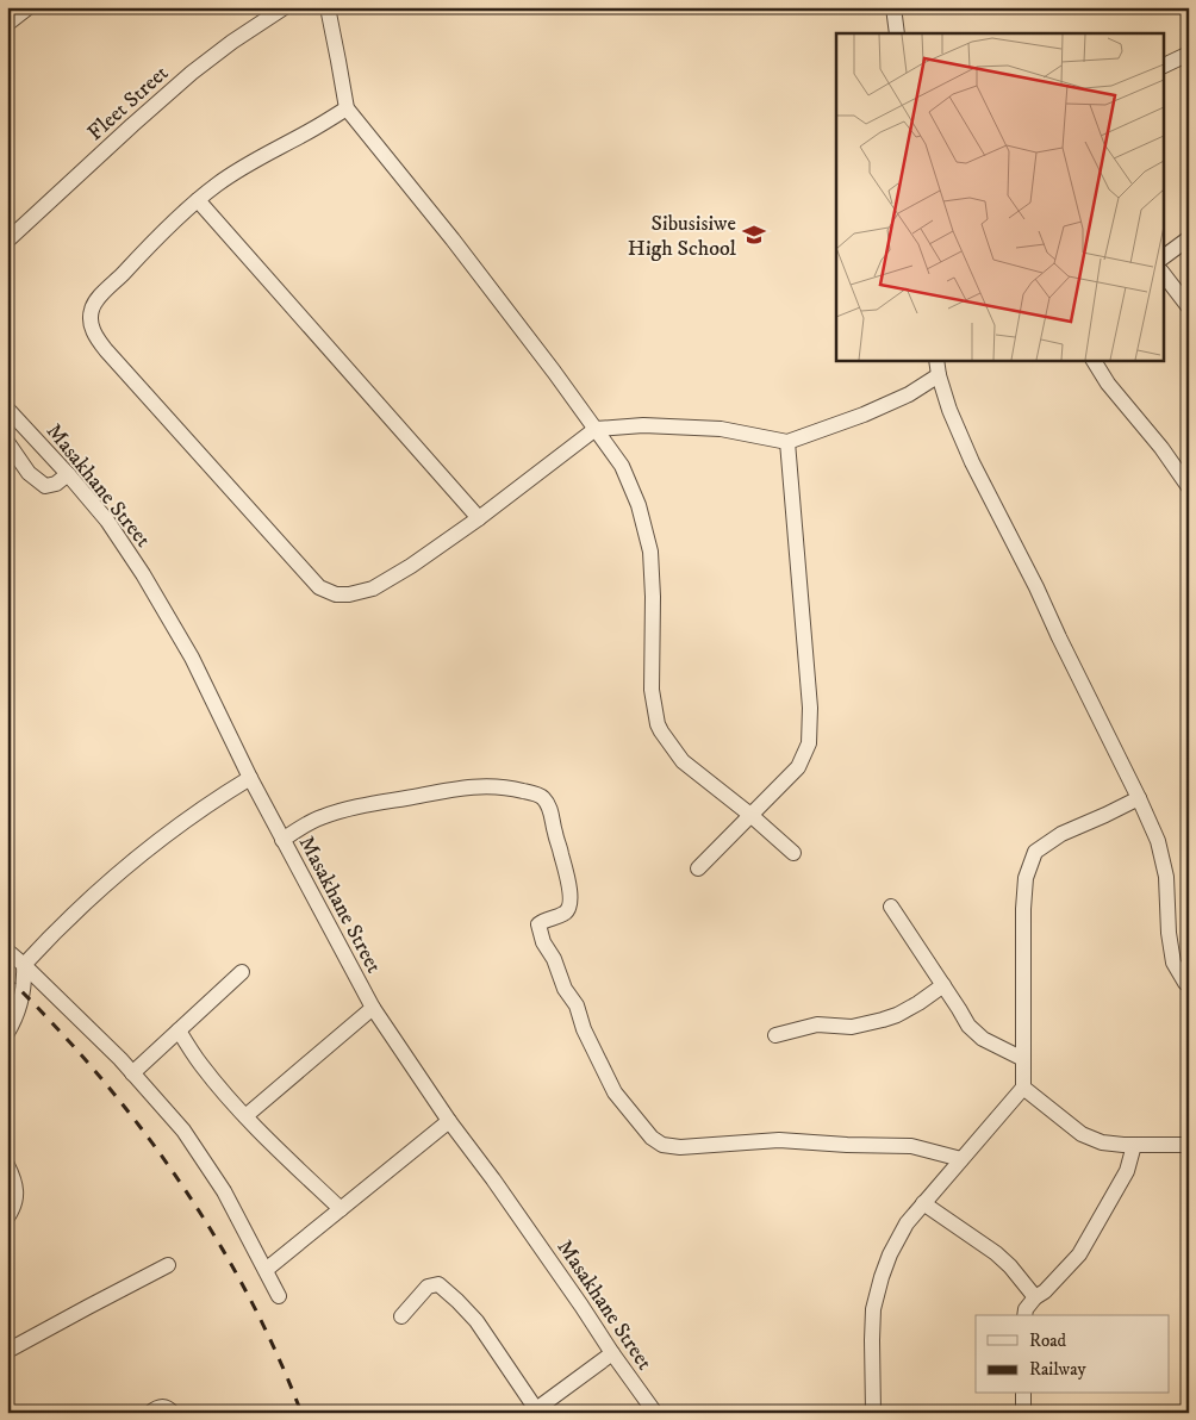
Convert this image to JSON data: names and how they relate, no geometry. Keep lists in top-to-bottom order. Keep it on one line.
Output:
{"streets":{"street":["Fleet Street","Masakhane Street"]},"places":{"school or university":["Sibusisiwe High School"]},"legend":["Road","Railway"]}
